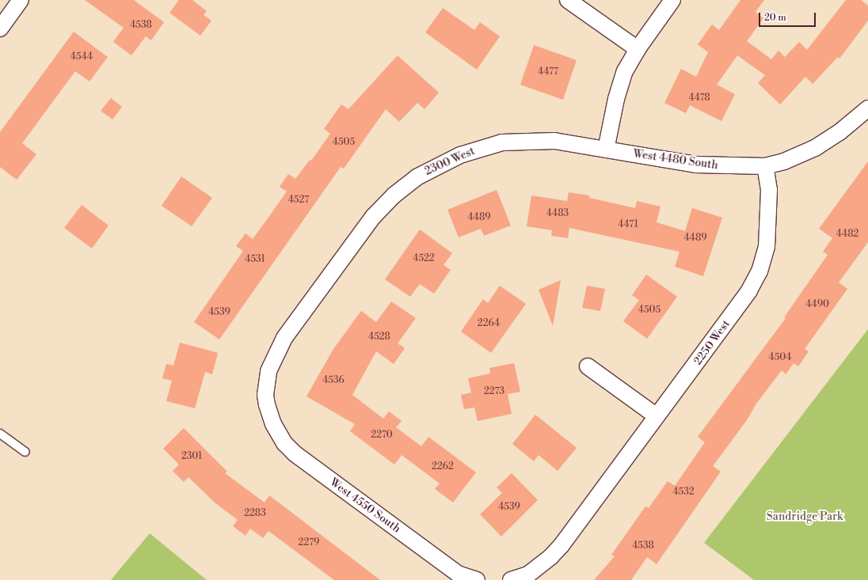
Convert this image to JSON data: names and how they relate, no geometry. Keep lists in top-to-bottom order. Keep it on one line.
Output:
{"streets":{"street":["West 4480 South","2300 West","2250 West","West 4550 South"]},"crossings":[["West 4480 South","2300 West"],["West 4480 South","2250 West"],["2300 West","West 4550 South"]],"parks":["Sandridge Park"],"house_numbers":["4538","4544","4477","4478","4505","4527","4483","4489","4471","4482","4489","4522","4531","4490","4505","4539","2264","4528","4504","4536","2273","2270","2301","2262","4532","4539","2283","2279","4538"],"scale_bar":"20 m"}
